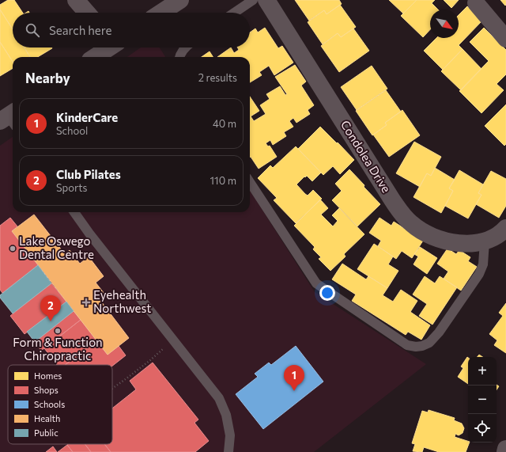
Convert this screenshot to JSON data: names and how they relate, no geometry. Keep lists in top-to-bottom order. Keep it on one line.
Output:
{"streets":{"street":["Condolea Drive"]},"places":{"other":["Lake Oswego Dental Centre","Form & Function Chiropractic"],"health":["Eyehealth Northwest"]},"legend":["Homes","Shops","Schools","Health","Public"],"north":"bottom right","page":{"search":"Search here","heading":["Nearby","2 results"],"list":[{"mark":"1","name":"KinderCare","note":"School","value":"40 m"},{"mark":"2","name":"Club Pilates","note":"Sports","value":"110 m"}],"pins":["2","1"],"map_buttons":["+","−"]}}
